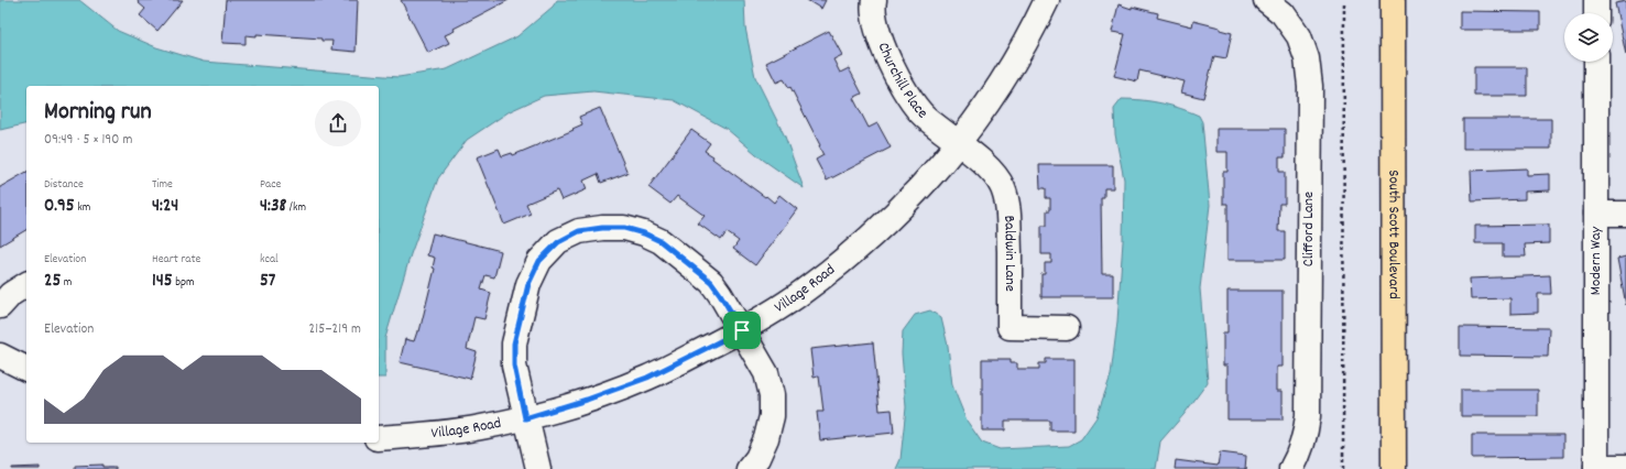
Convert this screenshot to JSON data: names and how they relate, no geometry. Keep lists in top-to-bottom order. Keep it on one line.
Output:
{"streets":{"main road":["South Scott Boulevard"],"street":["Churchill Place","Clifford Lane","Baldwin Lane","Modern Way","Village Road"]},"crossings":[["Churchill Place","Baldwin Lane"],["Churchill Place","Village Road"],["Baldwin Lane","Village Road"]],"page":{"heading":["Morning run","09:49 · 5 × 190 m"],"stats":[["Distance","0.95 km"],["Time","4:24"],["Pace","4:38 /km"],["Elevation","25 m"],["Heart rate","145 bpm"],["kcal","57"]],"chart":["Elevation","215–219 m"]}}
